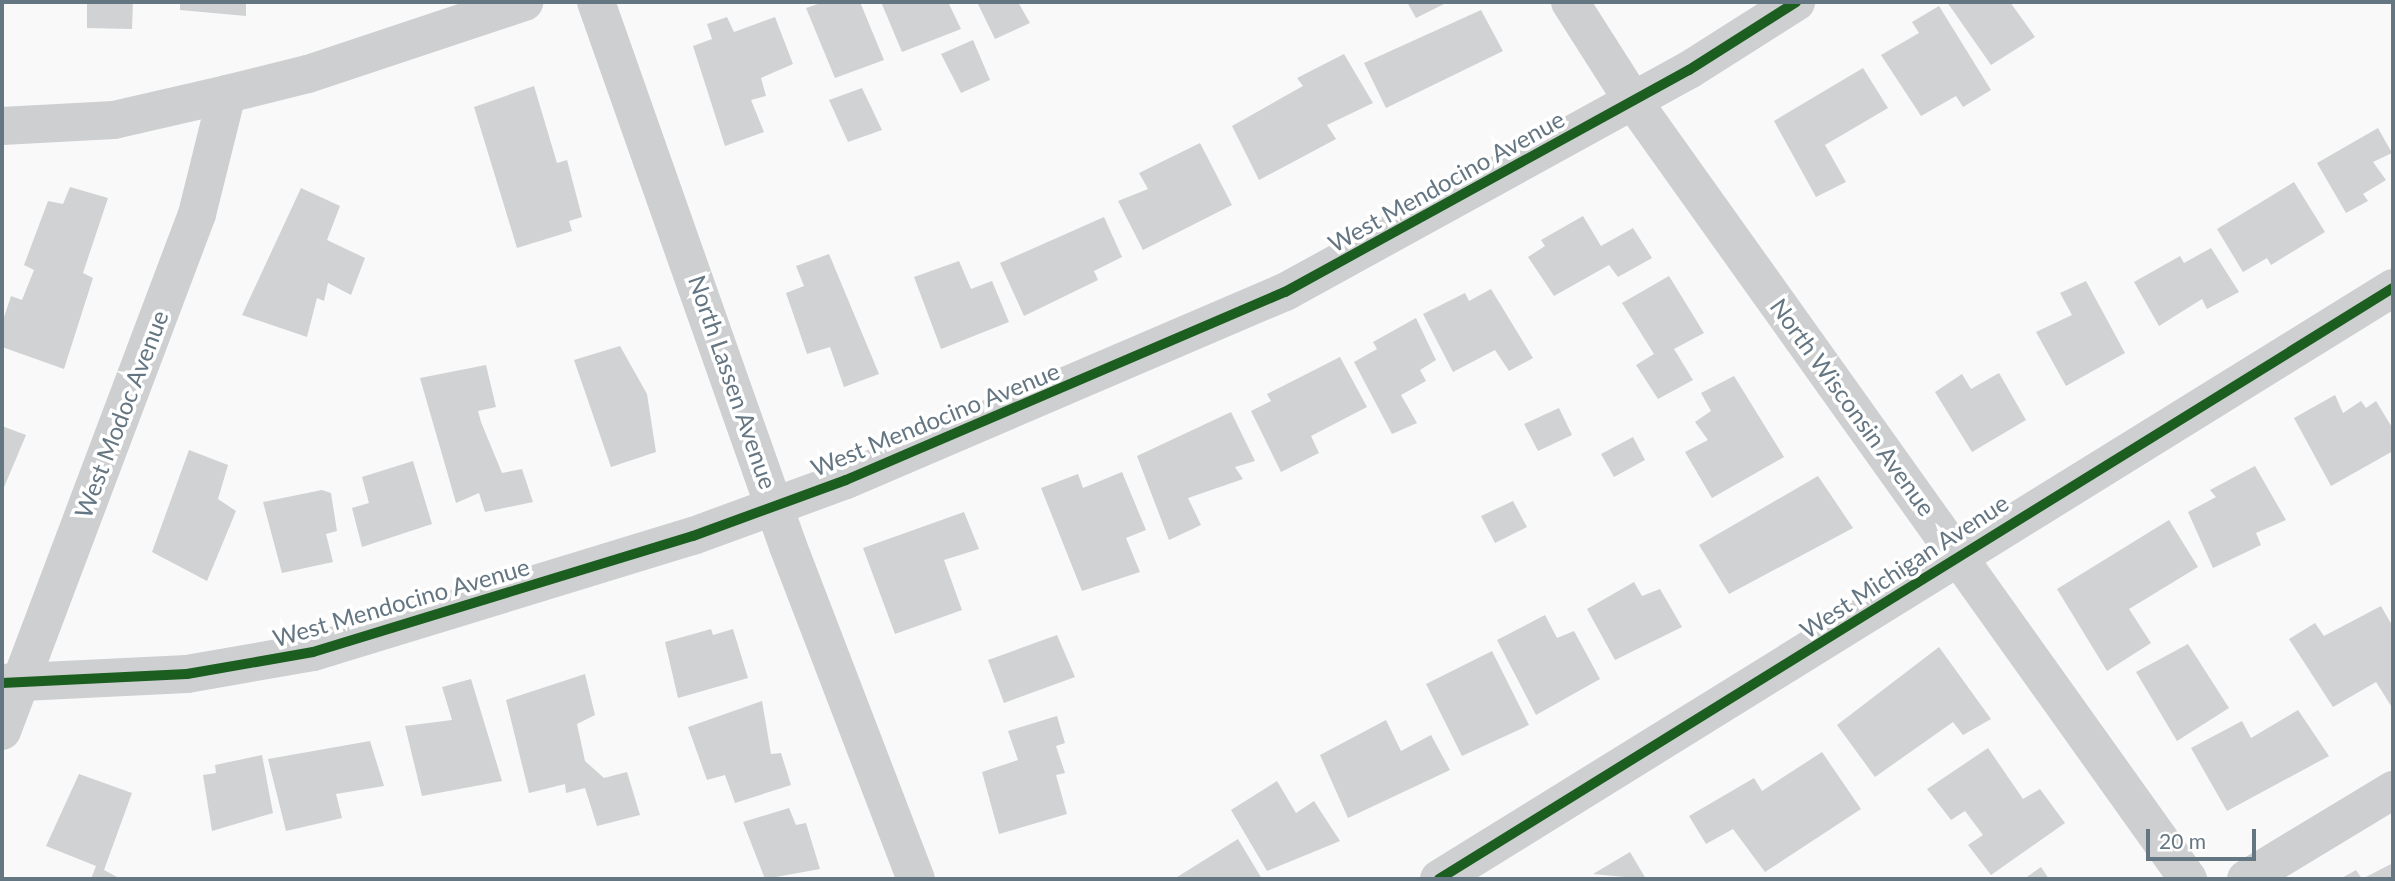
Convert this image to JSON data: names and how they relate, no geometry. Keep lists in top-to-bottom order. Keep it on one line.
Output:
{"streets":{"street":["West Mendocino Avenue","North Lassen Avenue","North Wisconsin Avenue","West Modoc Avenue","West Michigan Avenue"]},"crossings":[["West Mendocino Avenue","North Lassen Avenue"],["West Mendocino Avenue","North Wisconsin Avenue"],["West Mendocino Avenue","West Modoc Avenue"],["North Wisconsin Avenue","West Michigan Avenue"]],"scale_bar":"20 m"}
